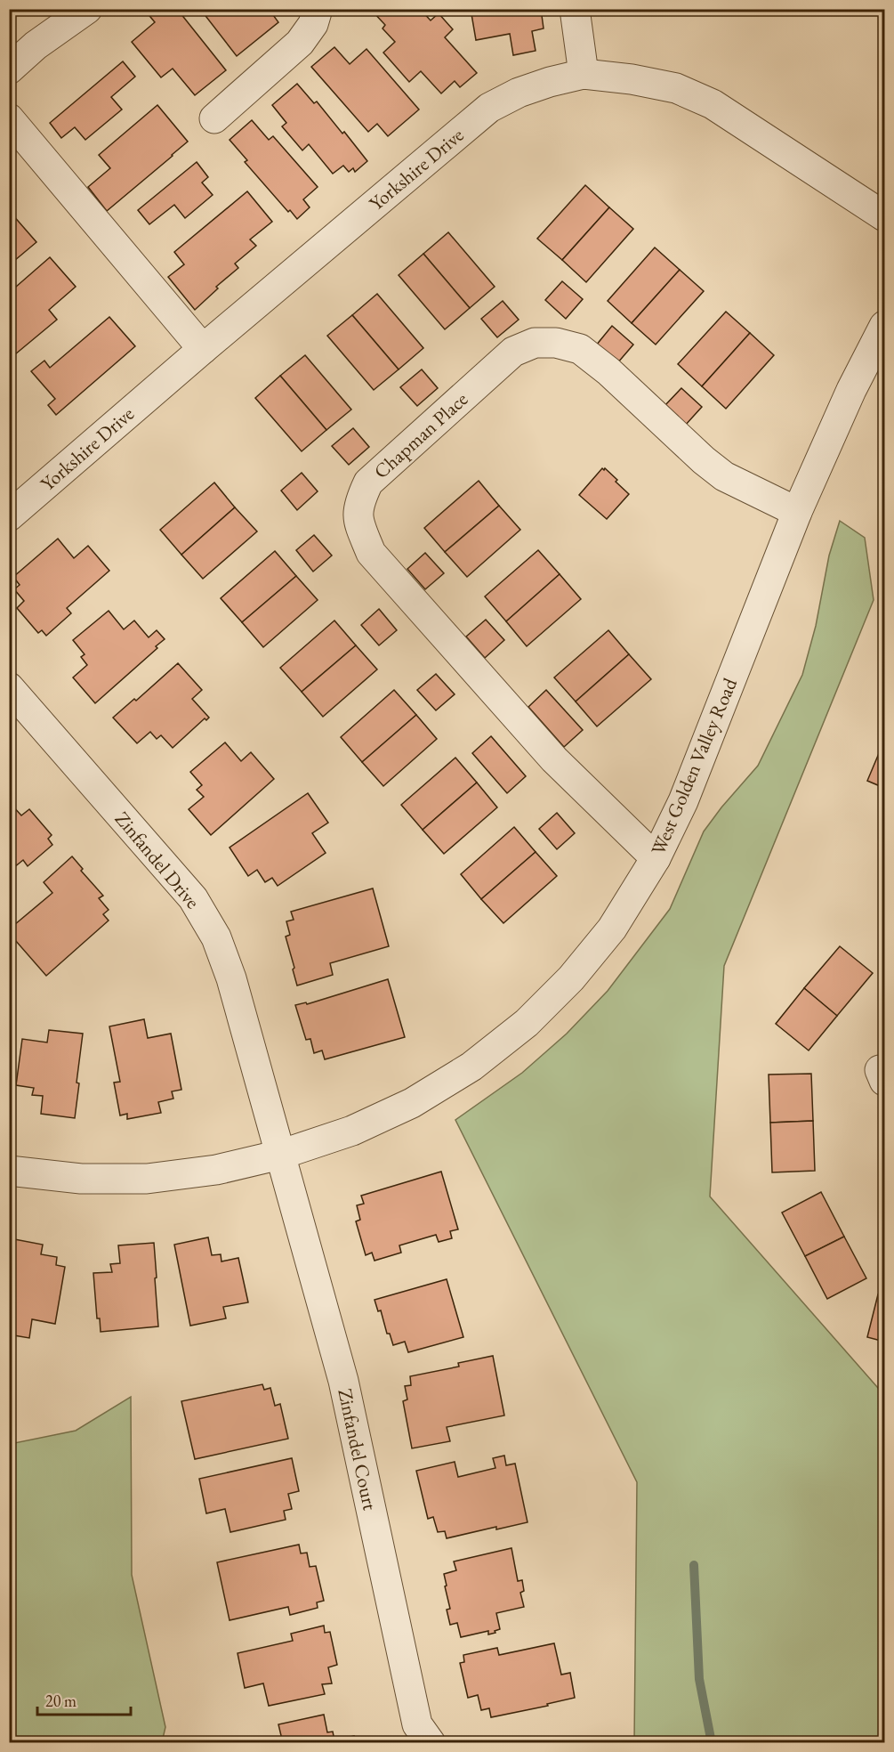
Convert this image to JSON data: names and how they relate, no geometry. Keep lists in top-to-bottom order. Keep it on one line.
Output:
{"streets":{"street":["Yorkshire Drive","Chapman Place","West Golden Valley Road","Zinfandel Drive","Zinfandel Court"]},"crossings":[["Chapman Place","West Golden Valley Road"],["West Golden Valley Road","Zinfandel Drive"],["West Golden Valley Road","Zinfandel Court"],["Zinfandel Drive","Zinfandel Court"]],"scale_bar":"20 m"}
